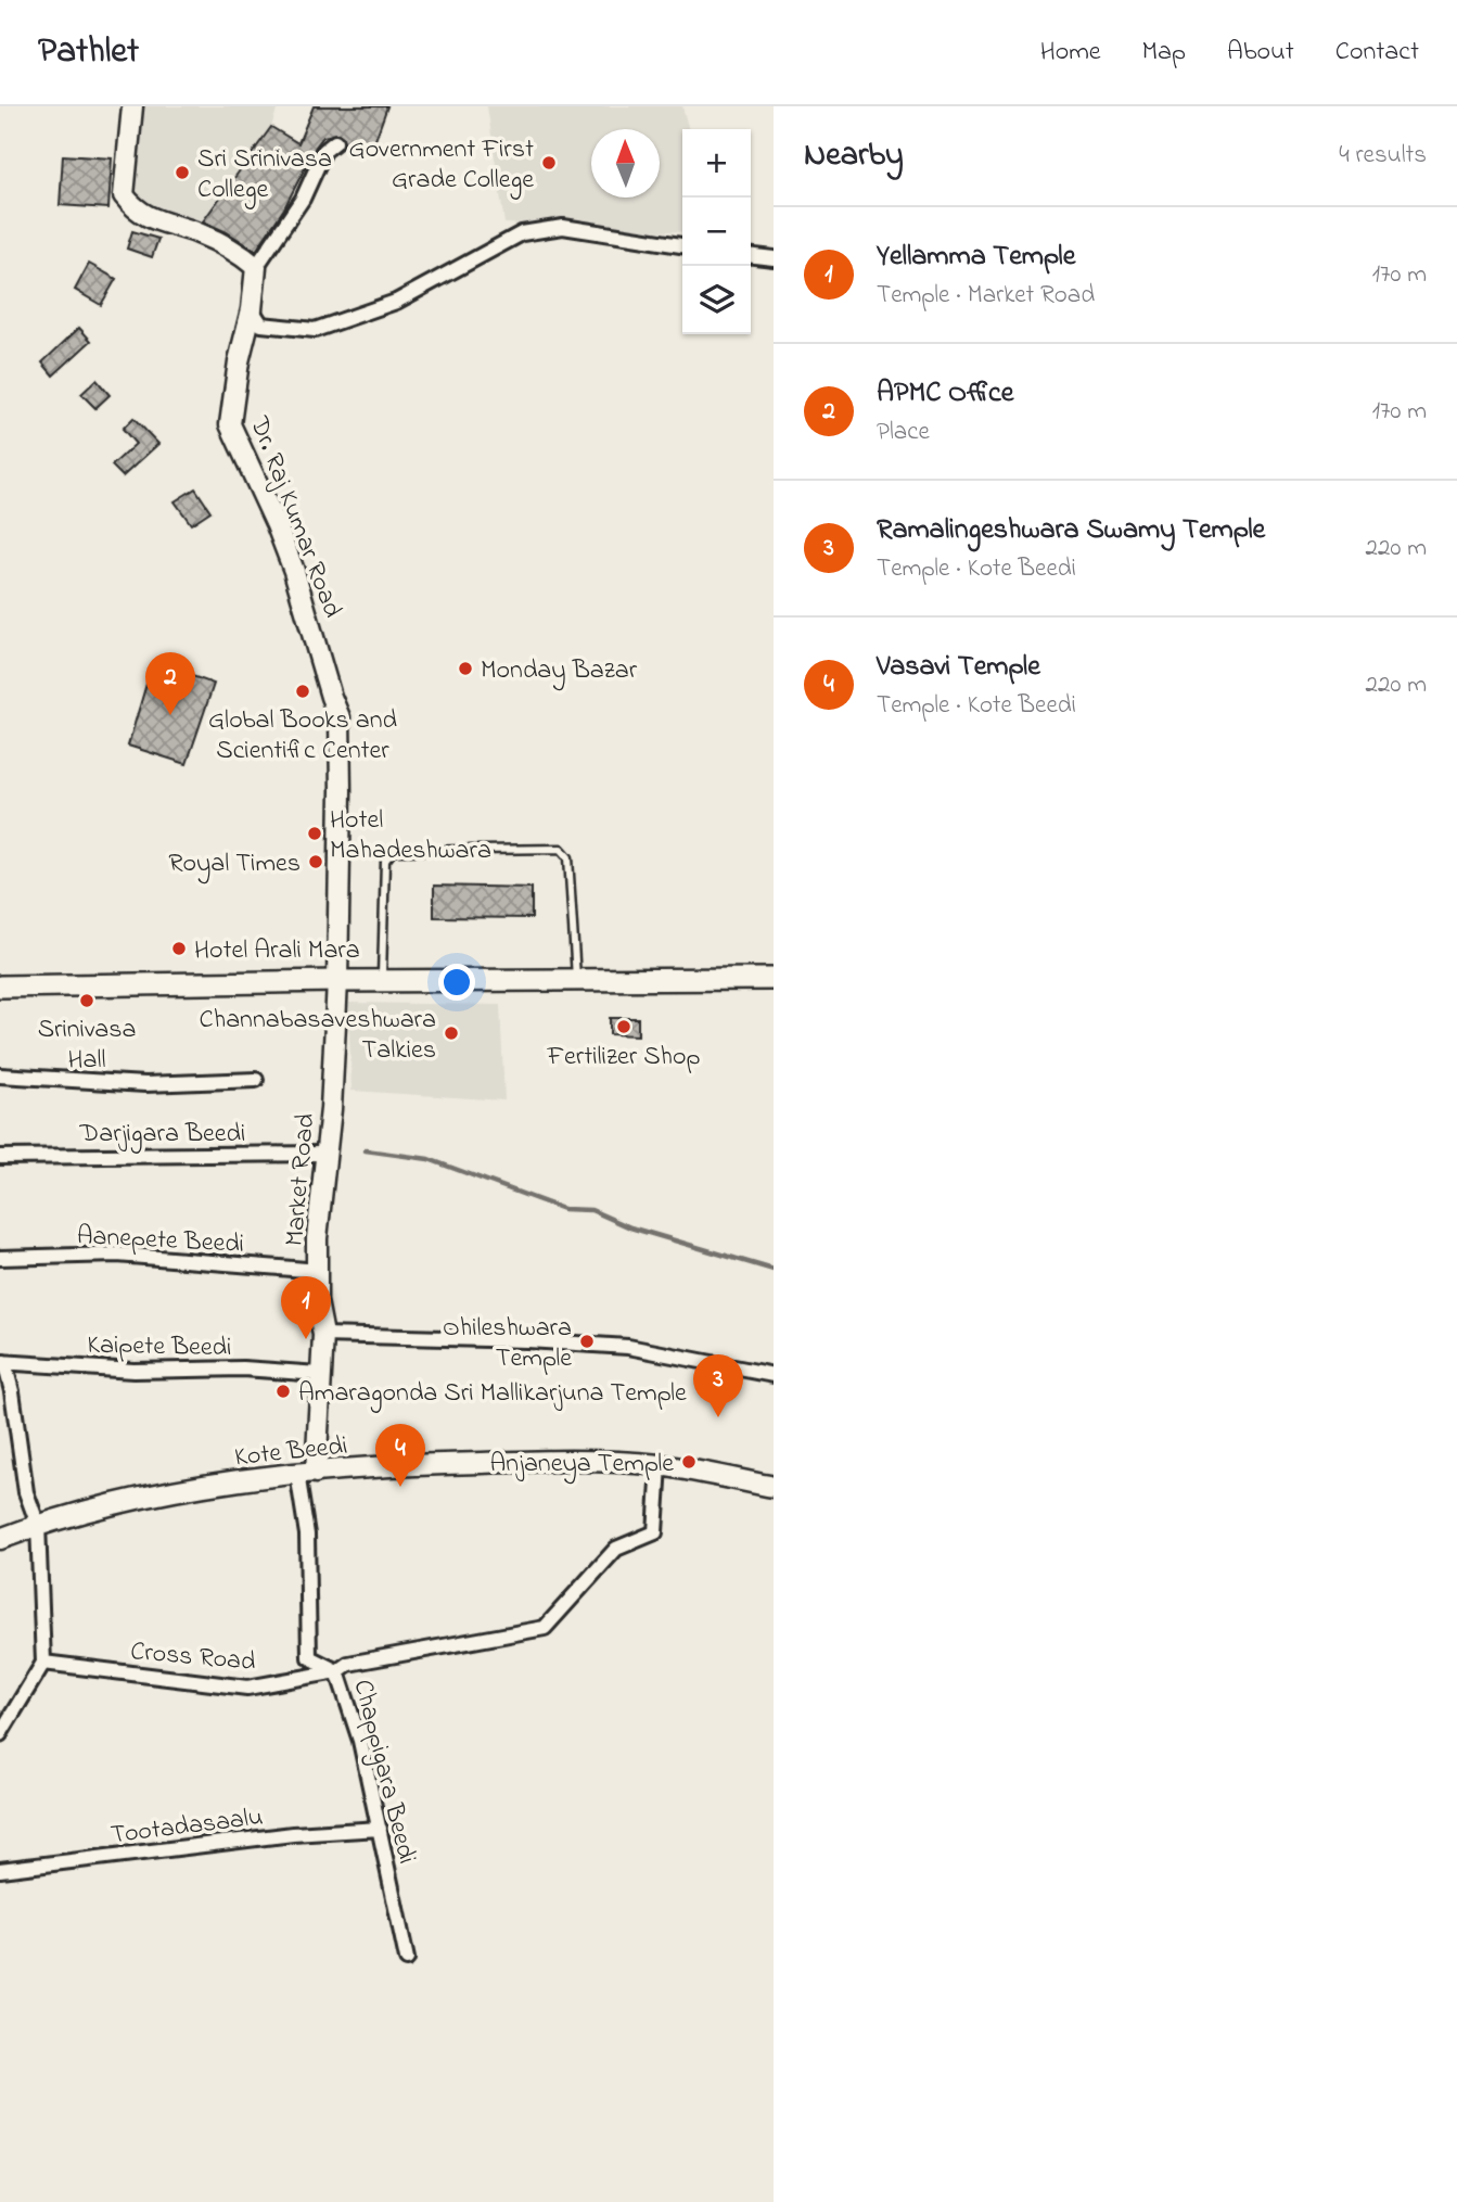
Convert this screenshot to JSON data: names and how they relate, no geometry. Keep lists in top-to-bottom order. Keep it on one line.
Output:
{"streets":{"street":["Dr. Raj Kumar Road","Darjigara Beedi","Market Road","Aanepete Beedi","Kaipete Beedi","Kote Beedi","Cross Road","Chappigara Beedi","Tootadasaalu"]},"crossings":[["Dr. Raj Kumar Road","Market Road"],["Darjigara Beedi","Market Road"],["Market Road","Aanepete Beedi"],["Market Road","Kaipete Beedi"],["Market Road","Kote Beedi"],["Market Road","Chappigara Beedi"],["Kote Beedi","Cross Road"],["Kote Beedi","Chappigara Beedi"],["Cross Road","Chappigara Beedi"],["Chappigara Beedi","Tootadasaalu"]],"places":["Government First Grade College","Sri Srinivasa College","Monday Bazar","Global Books and Scientific Center","Hotel Mahadeshwara","Royal Times","Hotel Arali Mara","Srinivasa Hall","Fertilizer Shop","Channabasaveshwara Talkies","Ohileshwara Temple","Amaragonda Sri Mallikarjuna Temple","Anjaneya Temple"],"north":"top","page":{"header":"Pathlet","nav":["Home","Map","About","Contact"],"heading":["Nearby","4 results"],"map_buttons":["+","−"],"list":[{"mark":"1","name":"Yellamma Temple","note":"Temple · Market Road","value":"170 m"},{"mark":"2","name":"APMC Office","note":"Place","value":"170 m"},{"mark":"3","name":"Ramalingeshwara Swamy Temple","note":"Temple · Kote Beedi","value":"220 m"},{"mark":"4","name":"Vasavi Temple","note":"Temple · Kote Beedi","value":"220 m"}],"pins":["2","1","3","4"]}}
